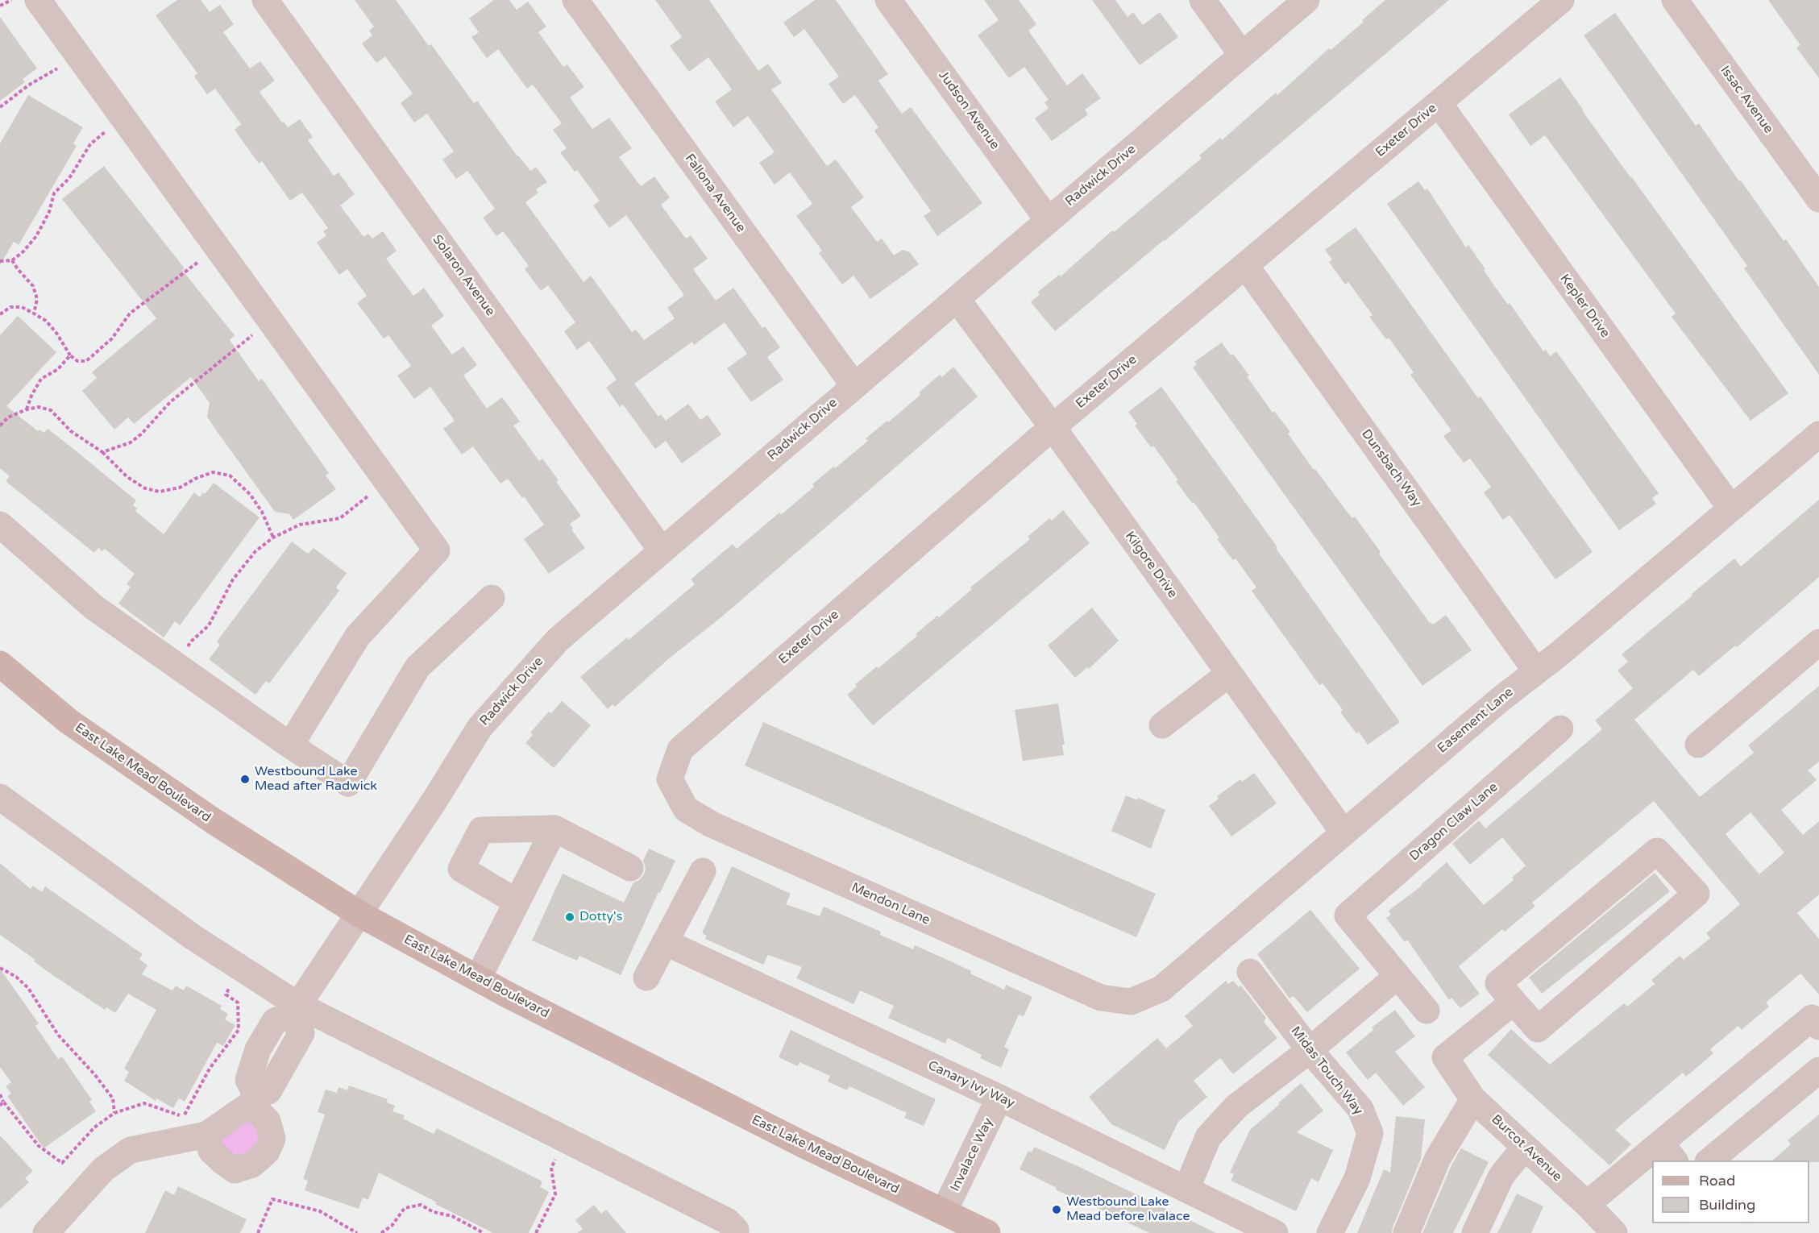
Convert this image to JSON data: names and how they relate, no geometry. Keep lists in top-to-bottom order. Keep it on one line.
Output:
{"streets":{"main road":["East Lake Mead Boulevard"],"street":["Issac Avenue","Judson Avenue","Exeter Drive","Radwick Drive","Fallona Avenue","Solaron Avenue","Kepler Drive","Dunsbach Way","Kilgore Drive","Easement Lane","Dragon Claw Lane","Mendon Lane","Midas Touch Way","Canary Ivy Way","Burcot Avenue","Invalace Way"]},"crossings":[["Judson Avenue","Radwick Drive"],["Exeter Drive","Kepler Drive"],["Exeter Drive","Dunsbach Way"],["Exeter Drive","Kilgore Drive"],["Exeter Drive","Mendon Lane"],["Radwick Drive","Fallona Avenue"],["Radwick Drive","Solaron Avenue"],["Radwick Drive","Kilgore Drive"],["Radwick Drive","East Lake Mead Boulevard"],["Kepler Drive","Easement Lane"],["Dunsbach Way","Easement Lane"],["Kilgore Drive","Easement Lane"],["Easement Lane","Mendon Lane"],["East Lake Mead Boulevard","Invalace Way"],["Canary Ivy Way","Invalace Way"]],"places":["Westbound Lake Mead after Radwick","Dotty's","Westbound Lake Mead before Ivalace"],"legend":["Road","Building"]}
